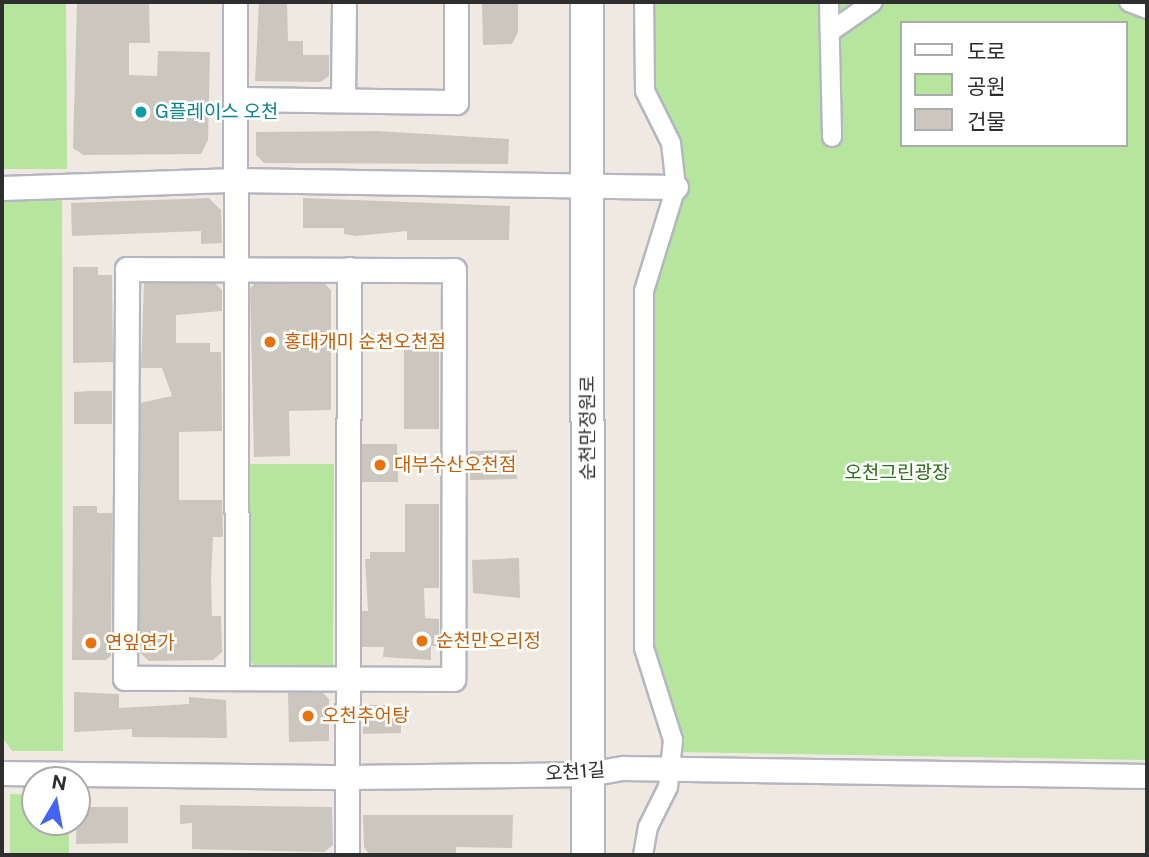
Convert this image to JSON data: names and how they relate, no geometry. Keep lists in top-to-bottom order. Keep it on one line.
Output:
{"streets":{"main road":["순천만정원로"],"street":["오천1길"]},"crossings":[["순천만정원로","오천1길"]],"parks":["오천그린광장"],"places":["G플레이스 오천","홍대개미 순천오천점","대부수산오천점","순천만오리정","연잎연가","오천추어탕"],"legend":["도로","공원","건물"],"north":"top"}
